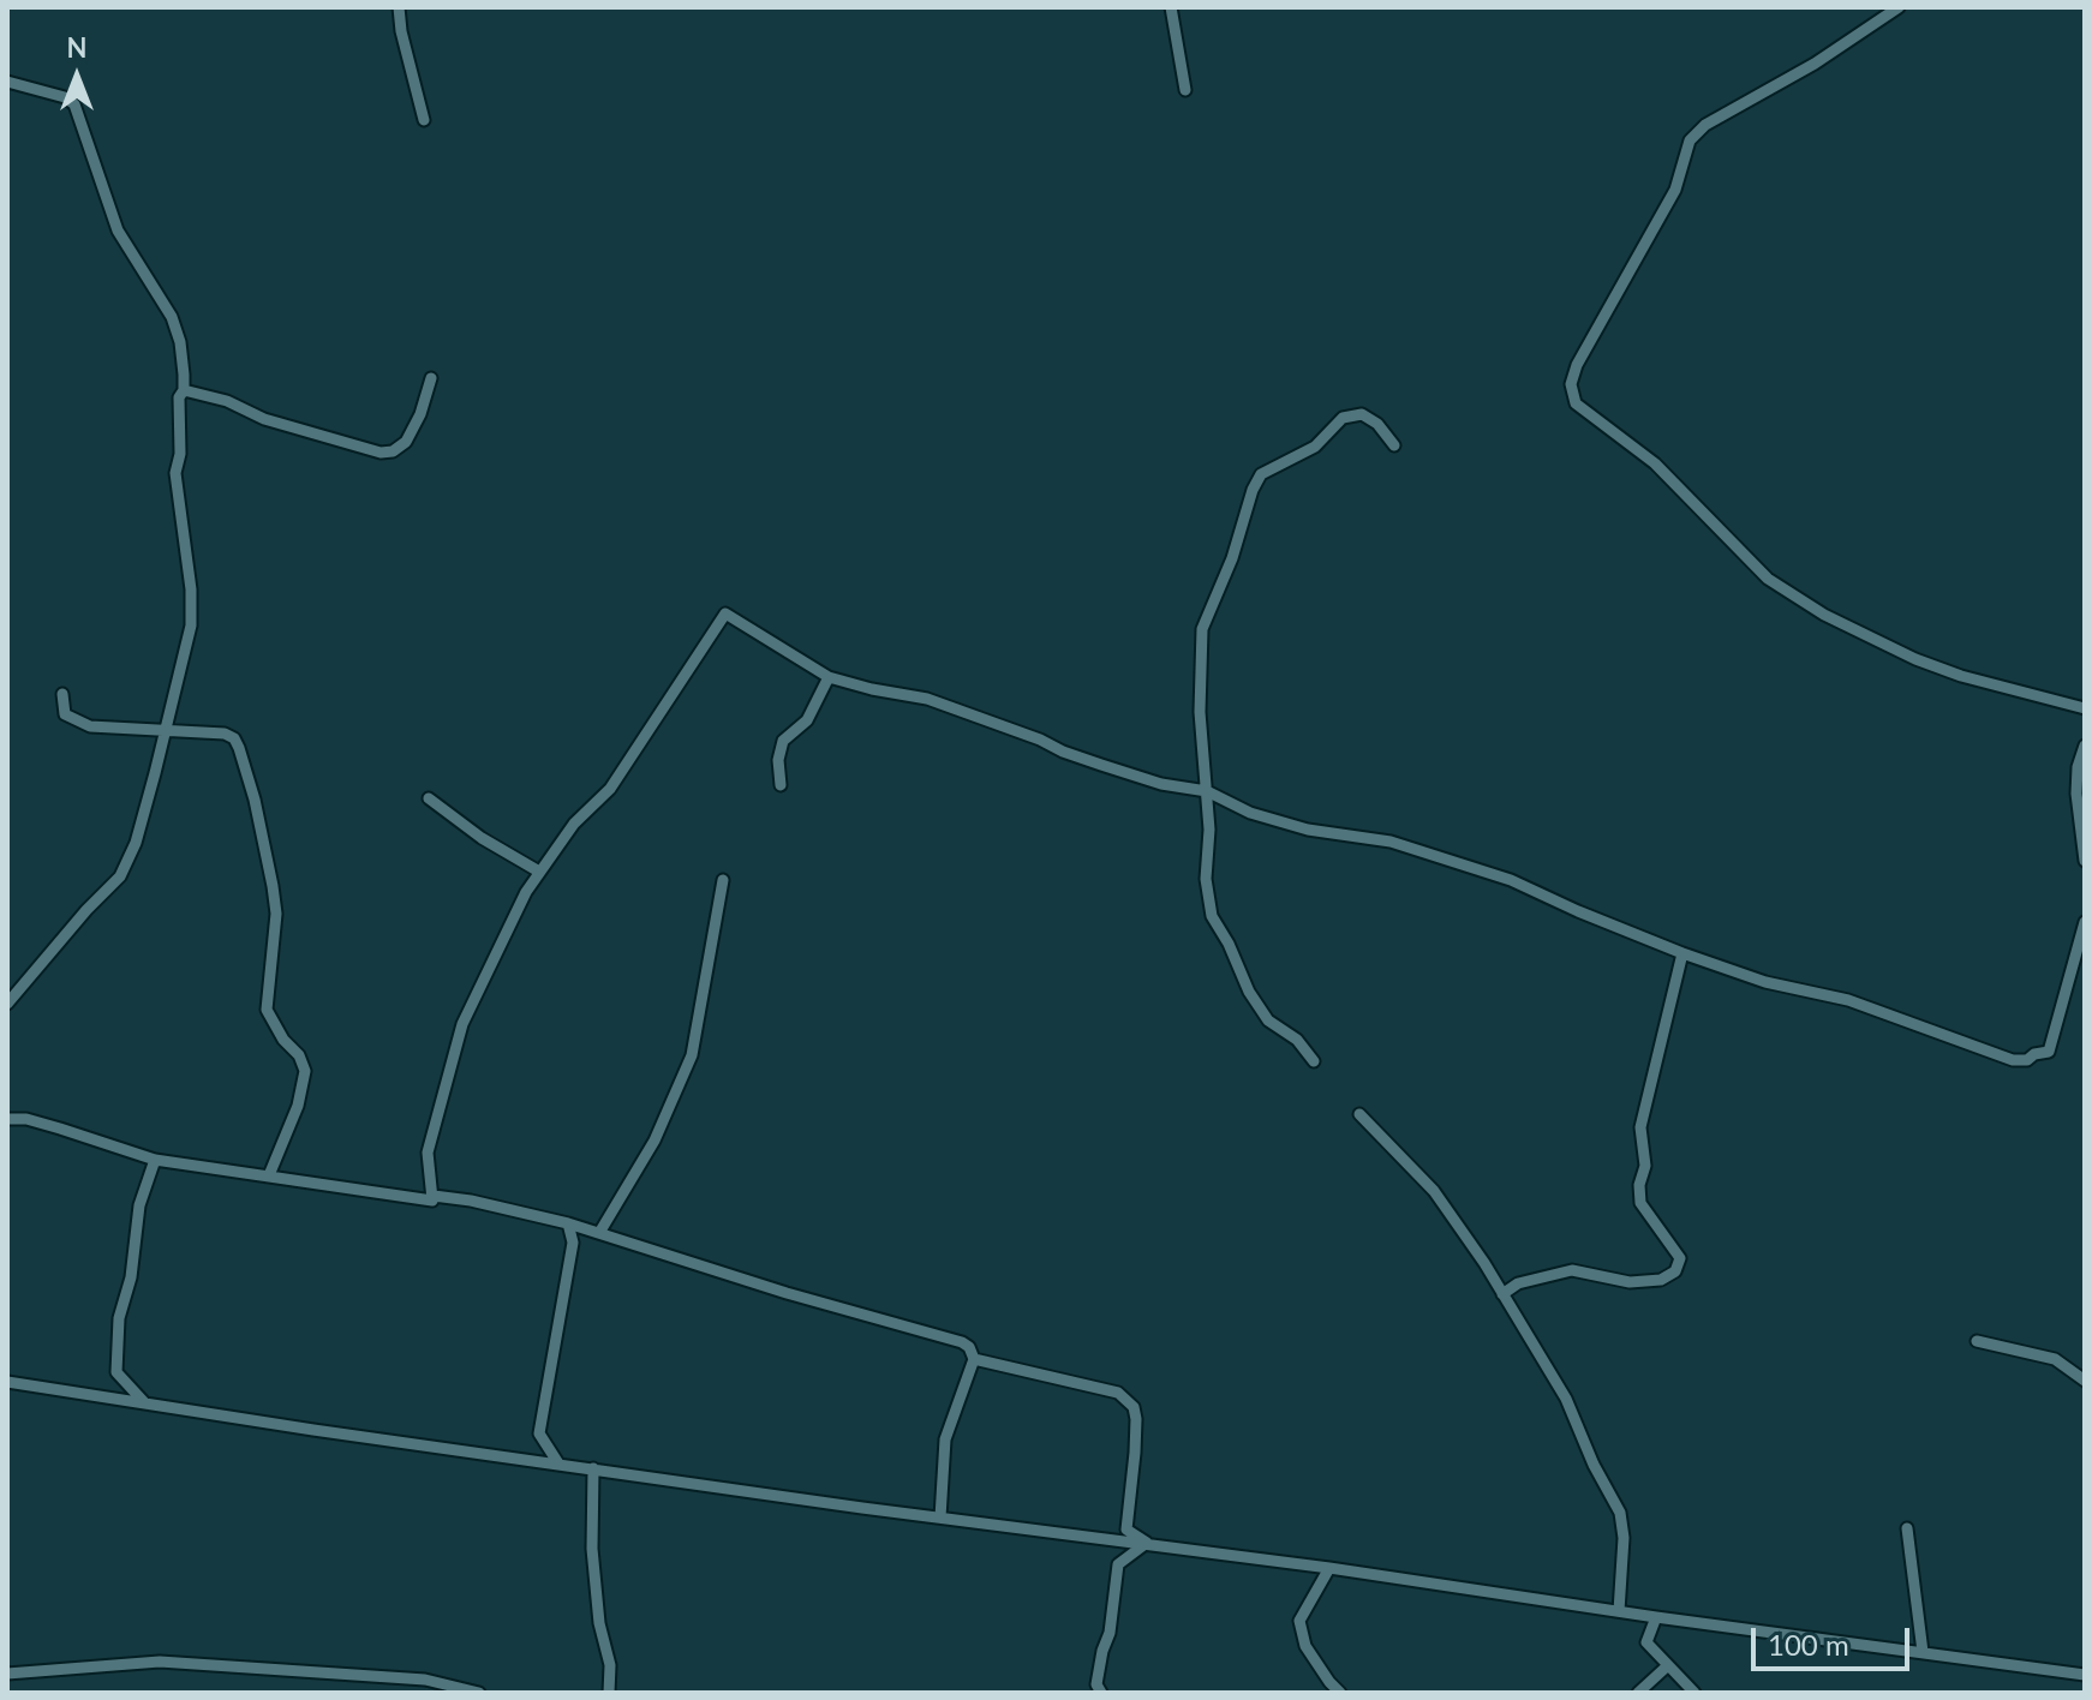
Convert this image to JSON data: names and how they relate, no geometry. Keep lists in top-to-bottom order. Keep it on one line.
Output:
{"scale_bar":"100 m","north":"top"}
